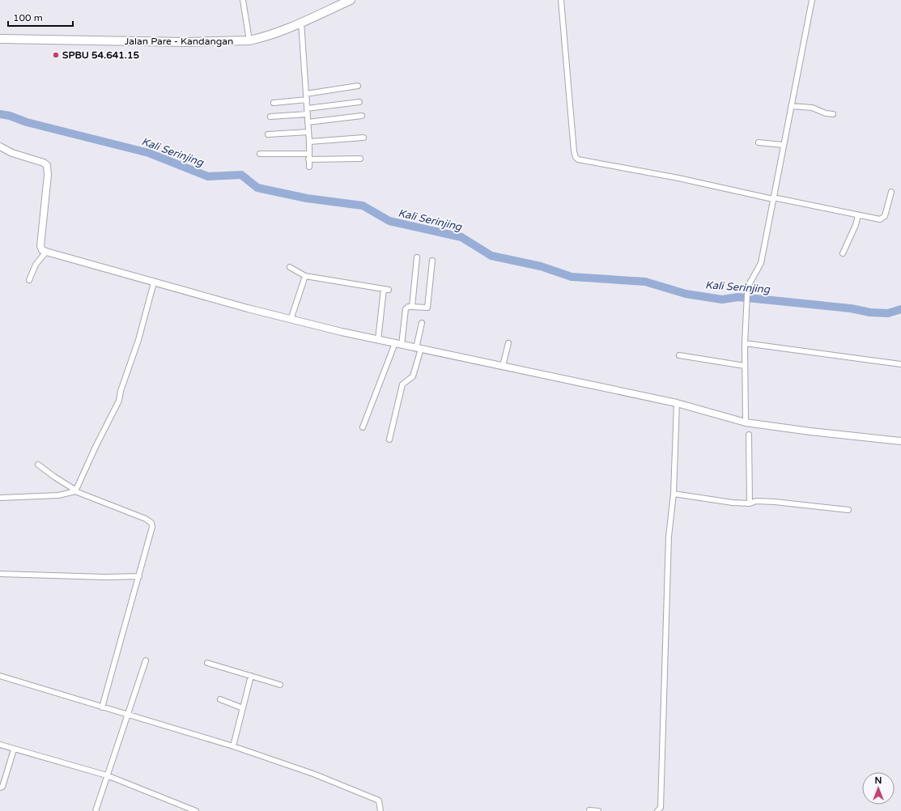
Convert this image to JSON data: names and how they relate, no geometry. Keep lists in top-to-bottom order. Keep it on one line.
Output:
{"streets":{"main road":["Jalan Pare - Kandangan"]},"water":["Kali Serinjing"],"places":["SPBU 54.641.15"],"scale_bar":"100 m","north":"top"}
